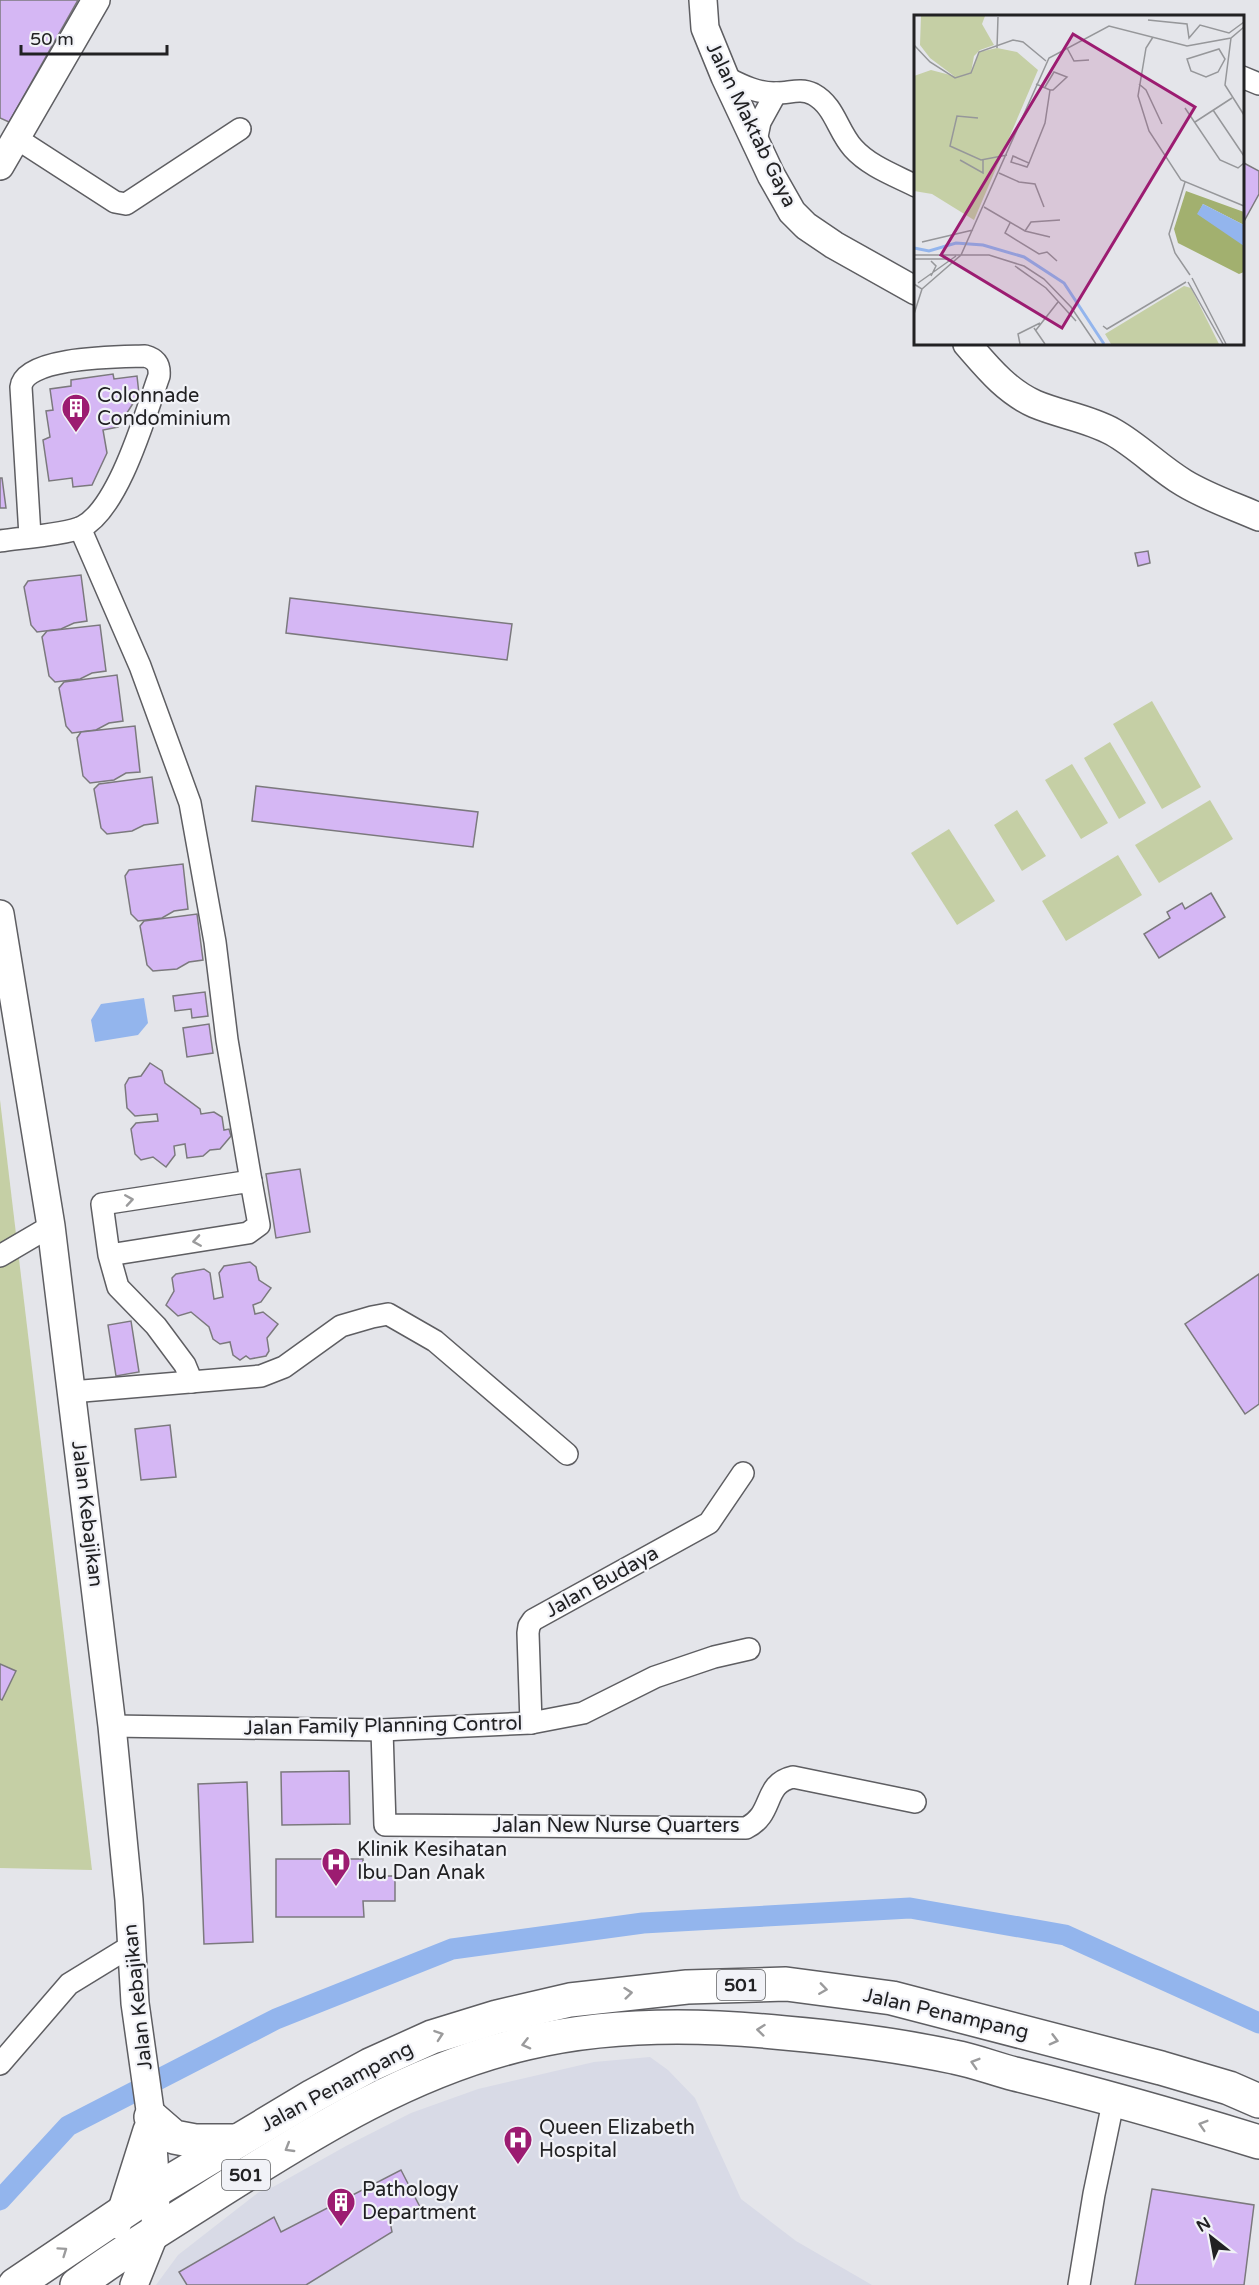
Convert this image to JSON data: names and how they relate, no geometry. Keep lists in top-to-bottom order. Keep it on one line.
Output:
{"streets":{"main road":["501","Jalan Penampang"],"street":["Jalan Maktab Gaya","Jalan Kebajikan","Jalan Budaya","Jalan Family Planning Control","Jalan New Nurse Quarters"]},"crossings":[["Jalan Kebajikan","Jalan Family Planning Control"],["Jalan Kebajikan","Jalan Penampang"],["Jalan Budaya","Jalan Family Planning Control"],["Jalan Family Planning Control","Jalan New Nurse Quarters"]],"places":{"building":["Colonnade Condominium","Pathology Department"],"hospital":["Klinik Kesihatan Ibu Dan Anak","Queen Elizabeth Hospital"]},"scale_bar":"50 m","north":"top left"}
